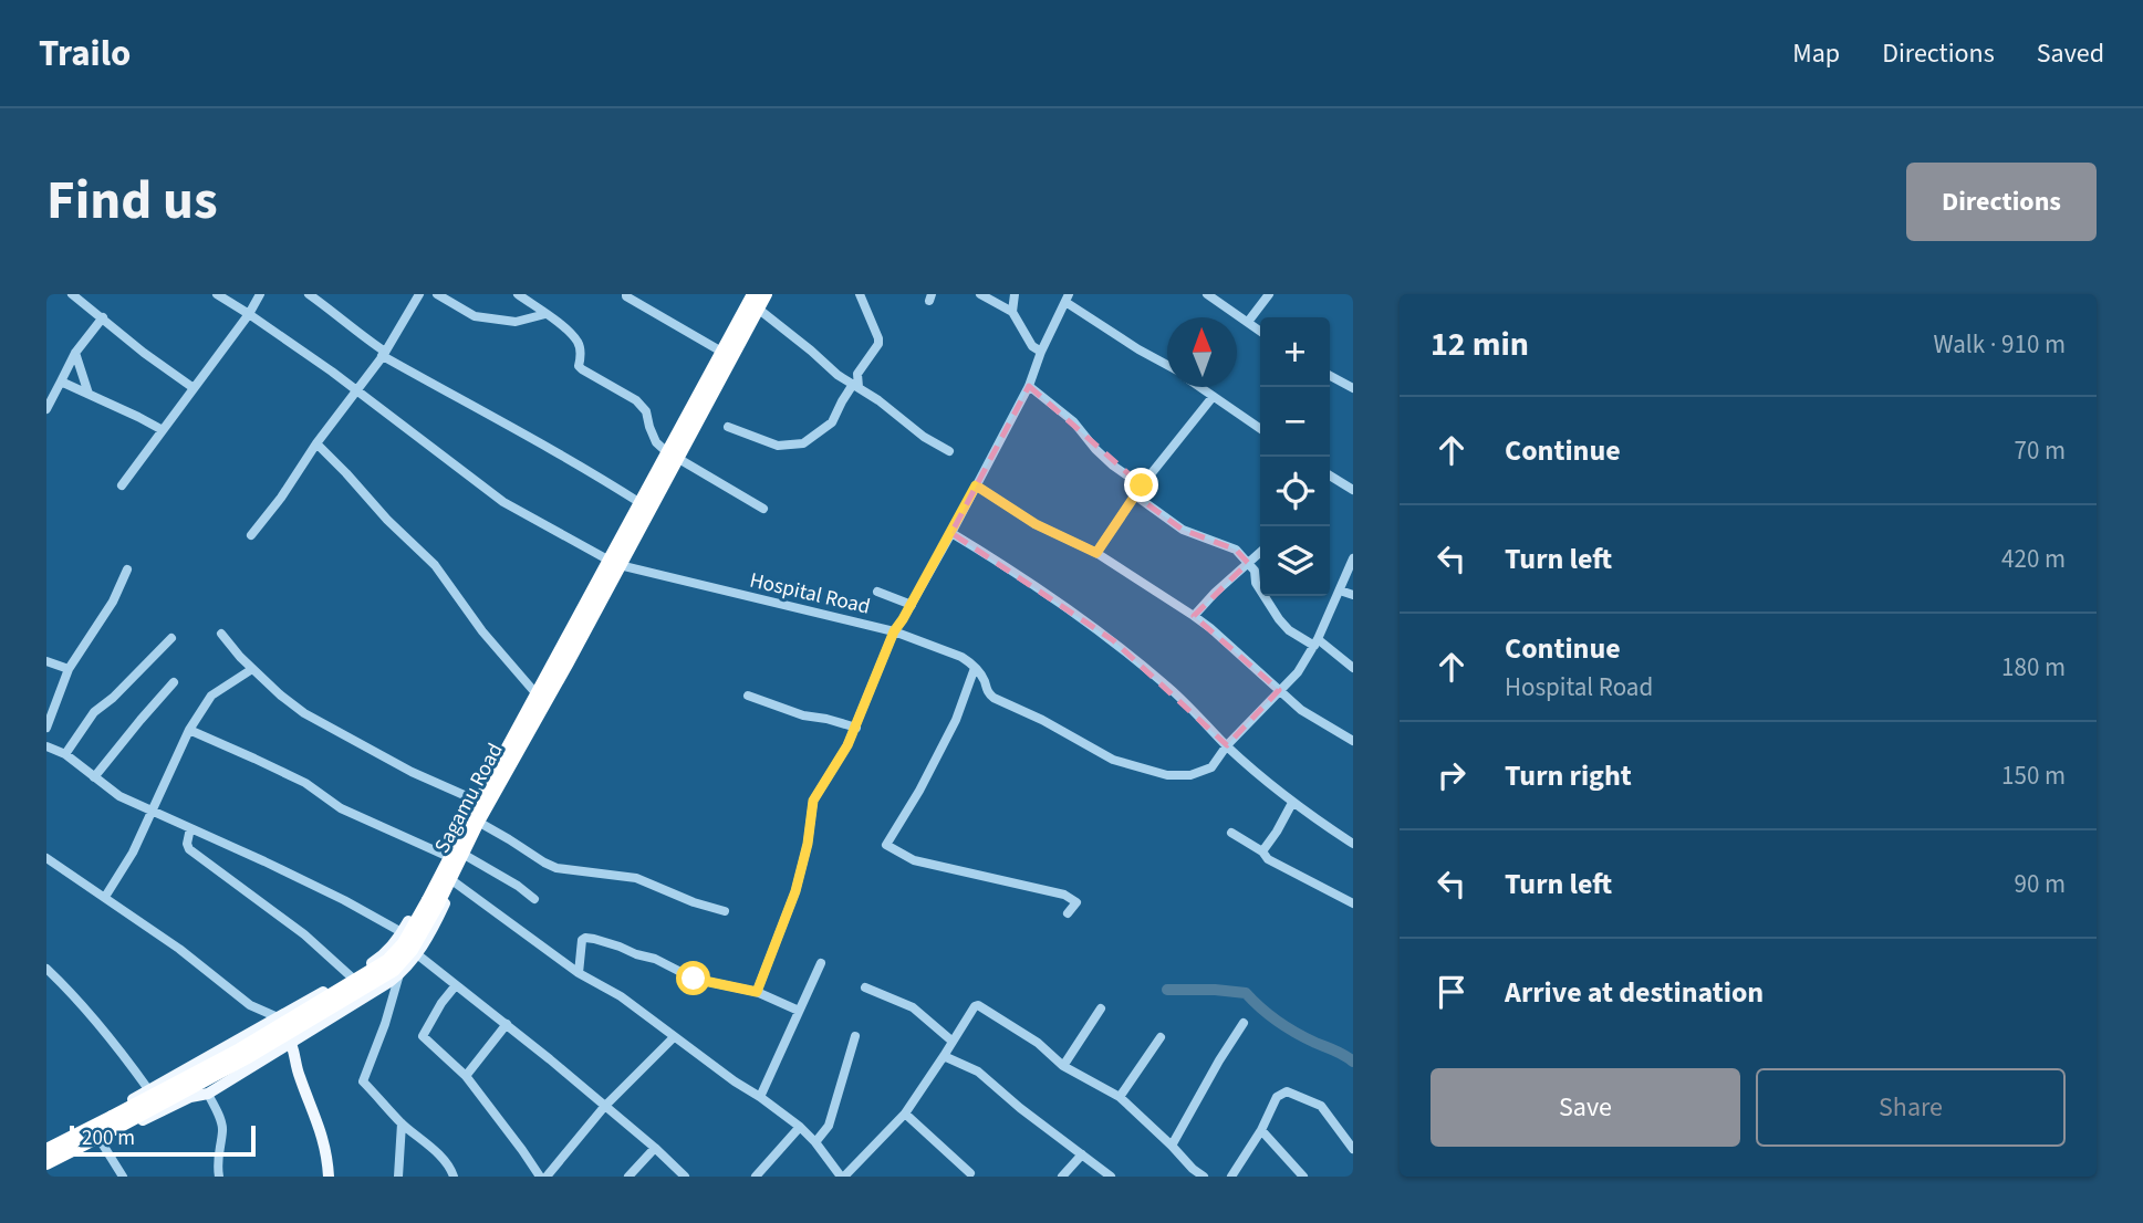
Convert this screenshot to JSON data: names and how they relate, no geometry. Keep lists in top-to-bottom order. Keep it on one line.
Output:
{"streets":{"highway":["Sagamu Road"],"street":["Hospital Road"]},"crossings":[["Hospital Road","Sagamu Road"]],"scale_bar":"200 m","north":"top","page":{"header":"Trailo","nav":["Map","Directions","Saved"],"title":"Find us","buttons":["Directions",["Save","Share"]],"heading":["12 min","Walk · 910 m"],"map_buttons":["+","−"],"list":[["Continue","70 m"],["Turn left","420 m"],["Continue","Hospital Road","180 m"],["Turn right","150 m"],["Turn left","90 m"],"Arrive at destination"],"scale":"200 m"}}
